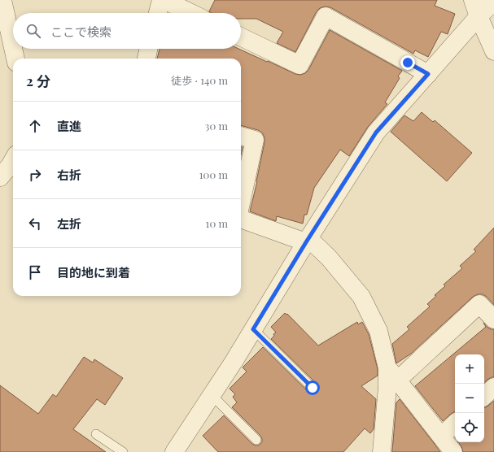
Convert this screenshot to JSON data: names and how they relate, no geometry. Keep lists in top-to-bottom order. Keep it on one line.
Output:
{"page":{"search":"ここで検索","heading":["2 分","徒歩 · 140 m"],"list":[["直進","30 m"],["右折","100 m"],["左折","10 m"],"目的地に到着"],"map_buttons":["+","−"]}}
